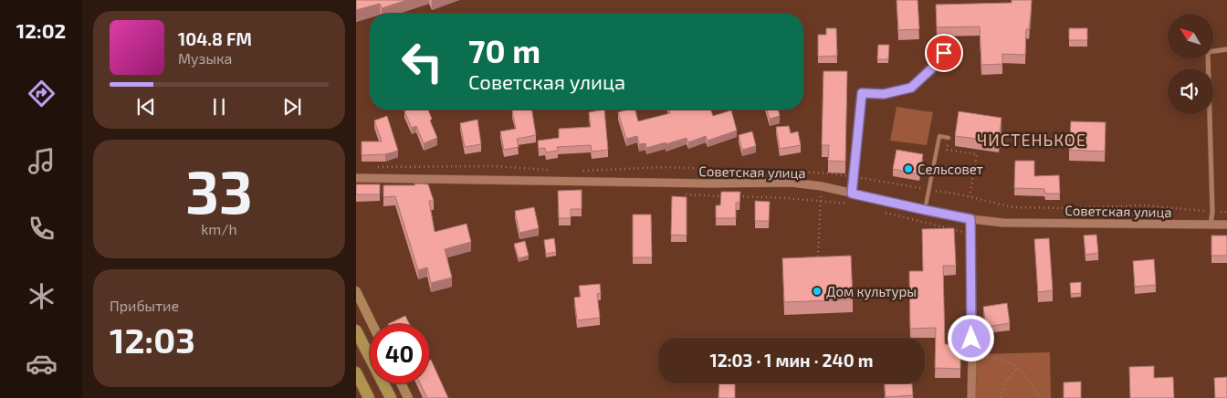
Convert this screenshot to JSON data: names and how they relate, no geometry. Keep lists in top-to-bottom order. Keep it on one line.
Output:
{"streets":{"street":["Советская улица"]},"districts":["ЧИСТЕНЬКОЕ"],"places":["Сельсовет","Дом культуры"],"north":"top left","page":{"tabs":"12:02","turn":["70 m","Советская улица"],"song":["104.8 FM","Музыка"],"tile":[["33","km/h"],["Прибытие","12:03"]],"limit":"40","trip":"12:03 · 1 мин · 240 m"}}
